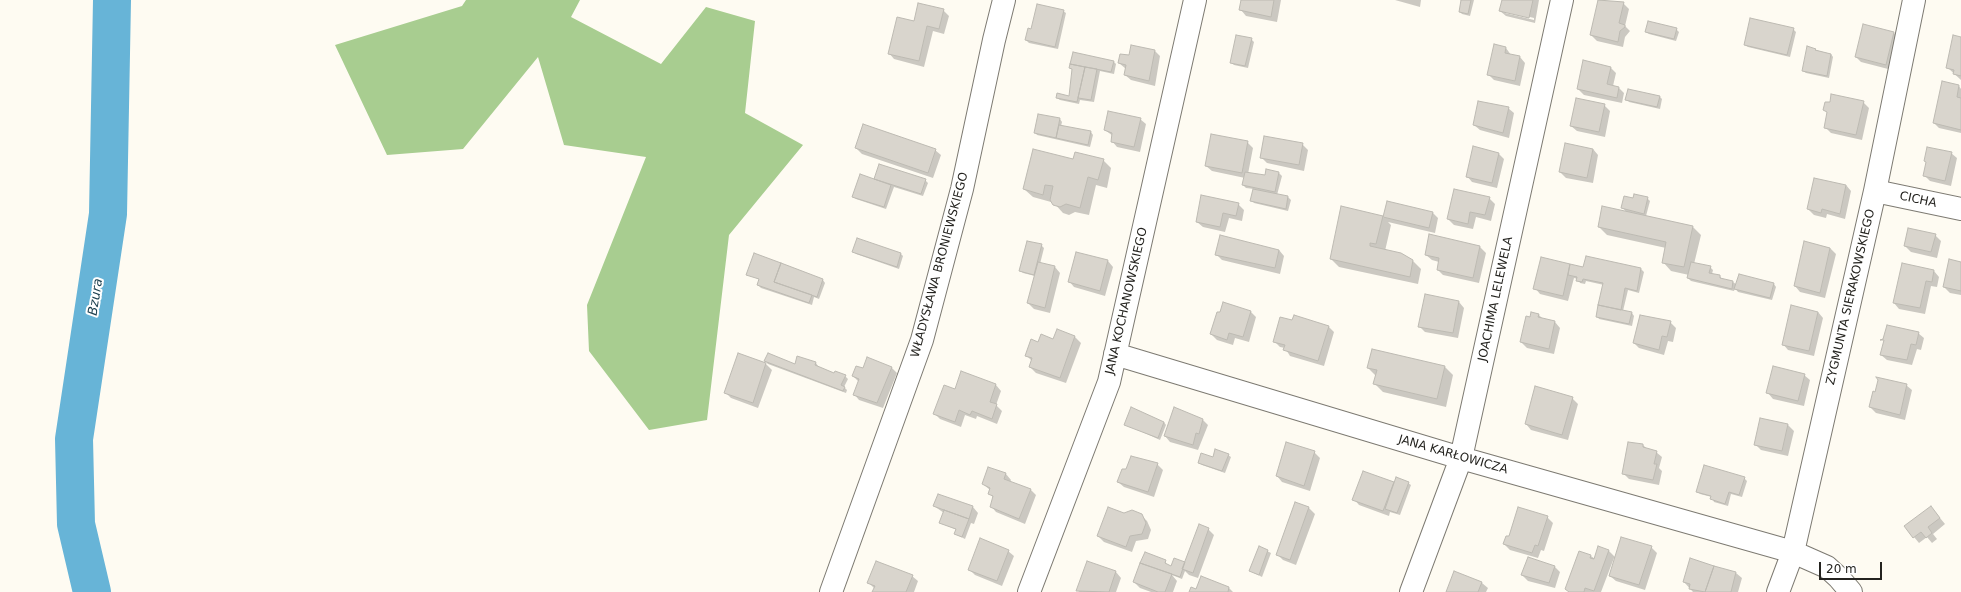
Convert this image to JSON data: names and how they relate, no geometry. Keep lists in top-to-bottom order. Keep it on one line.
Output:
{"streets":{"street":["CICHA","WŁADYSŁAWA BRONIEWSKIEGO","ZYGMUNTA SIERAKOWSKIEGO","JOACHIMA LELEWELA","JANA KOCHANOWSKIEGO","JANA KARŁOWICZA"]},"crossings":[["CICHA","ZYGMUNTA SIERAKOWSKIEGO"],["ZYGMUNTA SIERAKOWSKIEGO","JANA KARŁOWICZA"],["JOACHIMA LELEWELA","JANA KARŁOWICZA"],["JANA KOCHANOWSKIEGO","JANA KARŁOWICZA"]],"water":["Bzura"],"scale_bar":"20 m"}
